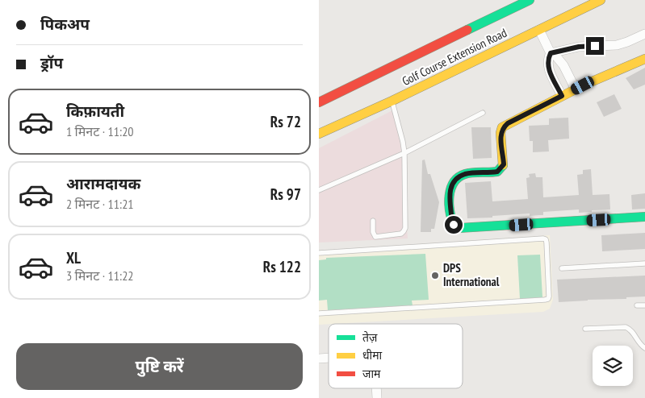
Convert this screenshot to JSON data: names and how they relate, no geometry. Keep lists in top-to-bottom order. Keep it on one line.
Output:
{"streets":{"main road":["Golf Course Extension Road"]},"places":["DPS International"],"legend":["तेज़","धीमा","जाम"],"page":{"banner":["पिकअप","ड्रॉप"],"list":[{"name":"किफ़ायती","note":"1 मिनट · 11:20","value":"Rs 72"},{"name":"आरामदायक","note":"2 मिनट · 11:21","value":"Rs 97"},{"name":"XL","note":"3 मिनट · 11:22","value":"Rs 122"}],"buttons":"पुष्टि करें"}}
